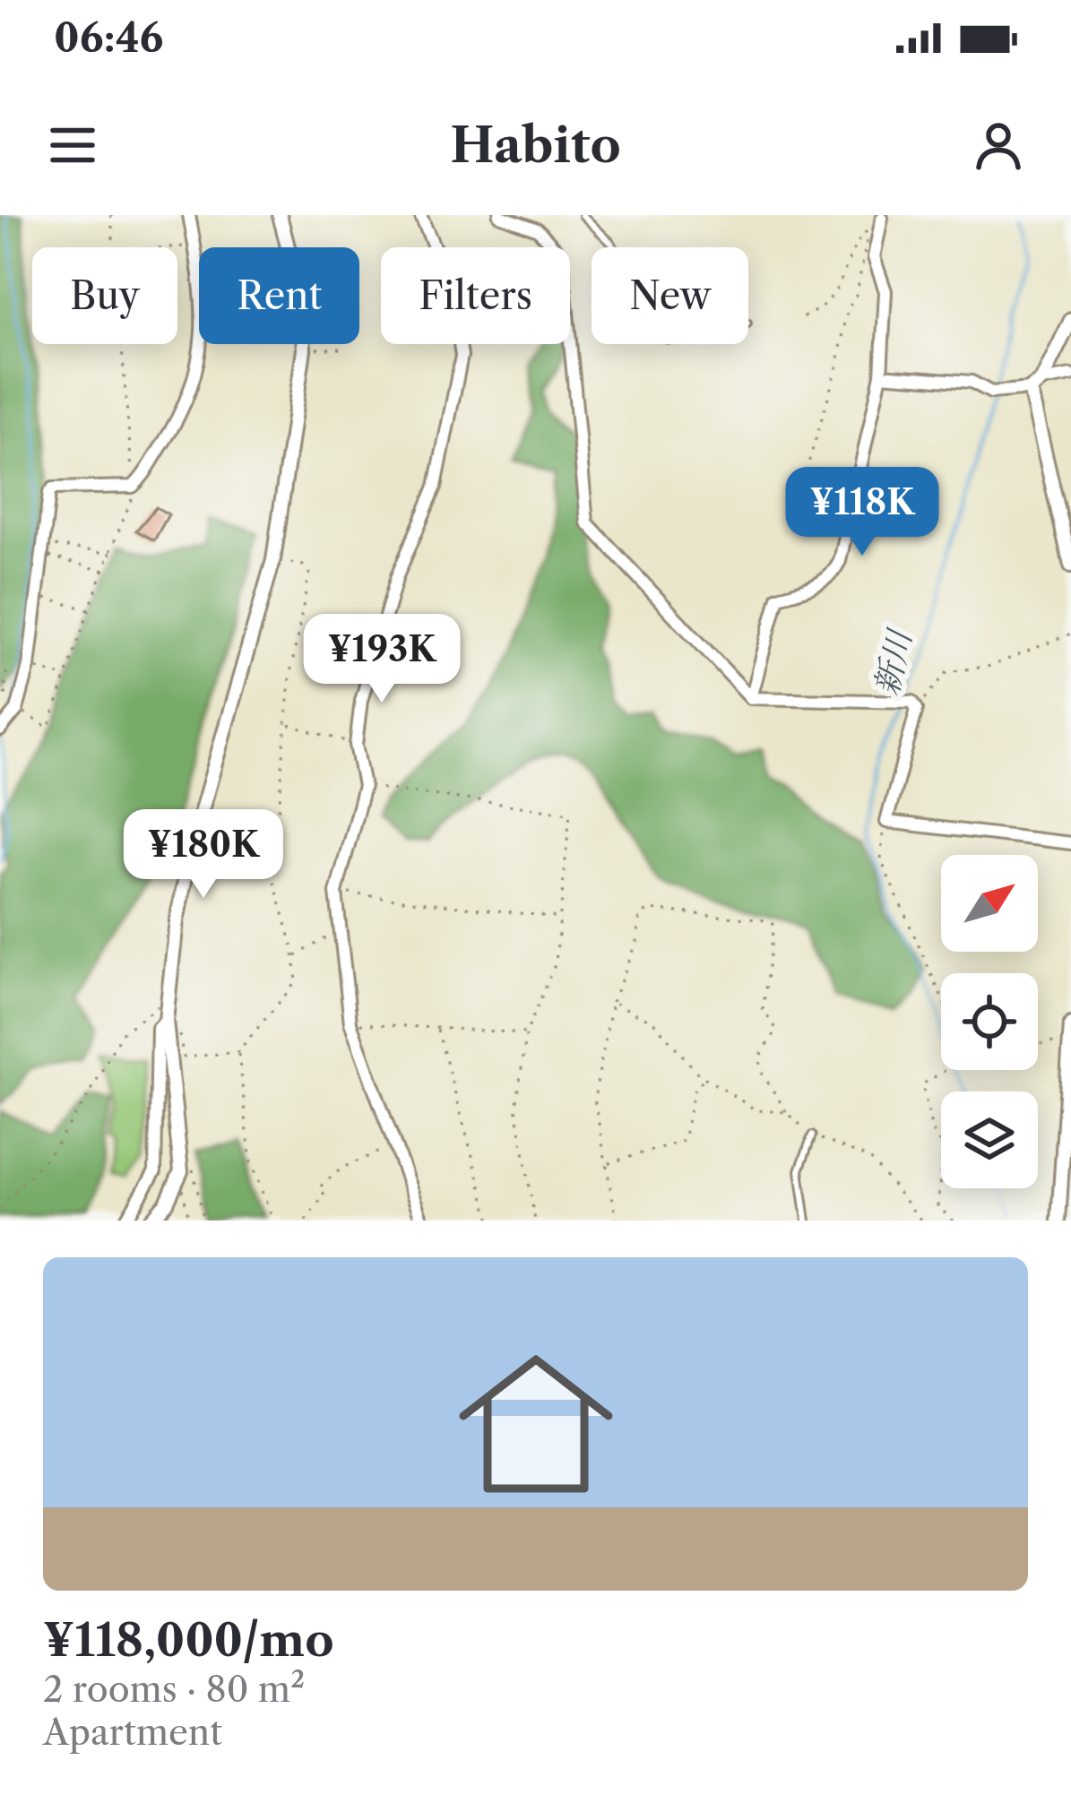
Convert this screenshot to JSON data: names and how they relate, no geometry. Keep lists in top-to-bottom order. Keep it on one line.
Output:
{"water":["新川"],"north":"top right","page":{"status":"06:46","header":"Habito","chip":["Buy","Rent","Filters","New"],"price":["¥118K","¥193K","¥180K"],"list":[{"name":"¥118,000/mo","note":"2 rooms · 80 m² · Apartment"}]}}
